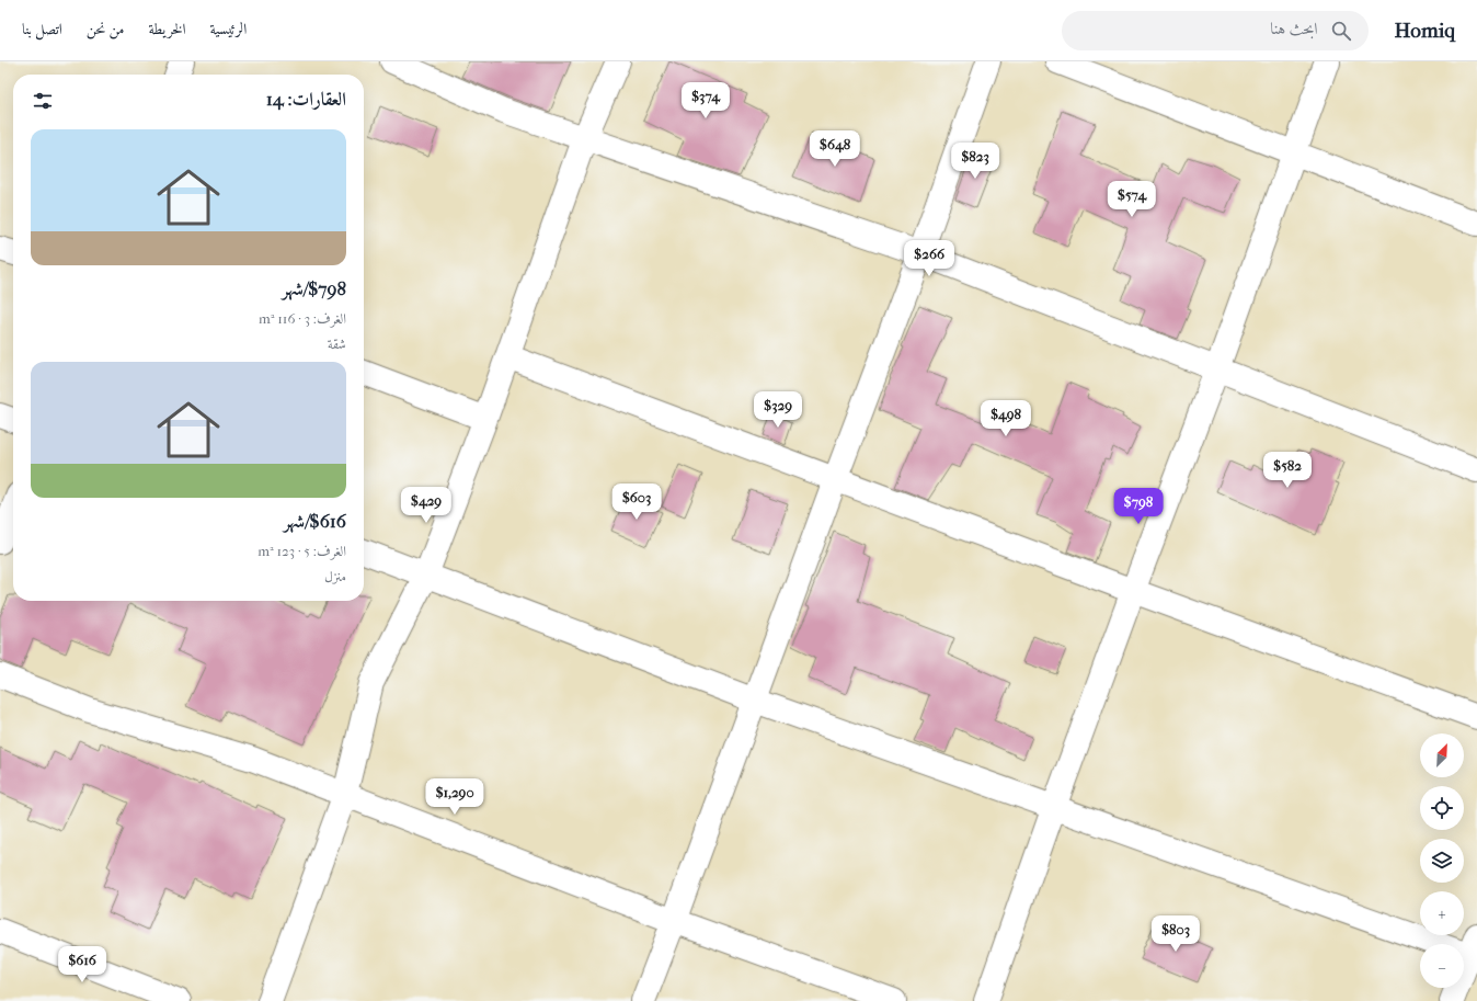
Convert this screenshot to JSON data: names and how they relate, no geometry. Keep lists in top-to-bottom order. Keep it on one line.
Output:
{"north":"top right","page":{"header":"Homiq","search":"ابحث هنا","nav":["الرئيسية","الخريطة","من نحن","اتصل بنا"],"heading":"العقارات: 14","price":["$374","$648","$823","$574","$266","$329","$498","$582","$603","$429","$798","$1,290","$803","$616"],"list":[{"name":"$798/شهر","note":"الغرف: 3 · 116 m² · شقة"},{"name":"$616/شهر","note":"الغرف: 5 · 123 m² · منزل"}],"map_buttons":["+","−"]}}
